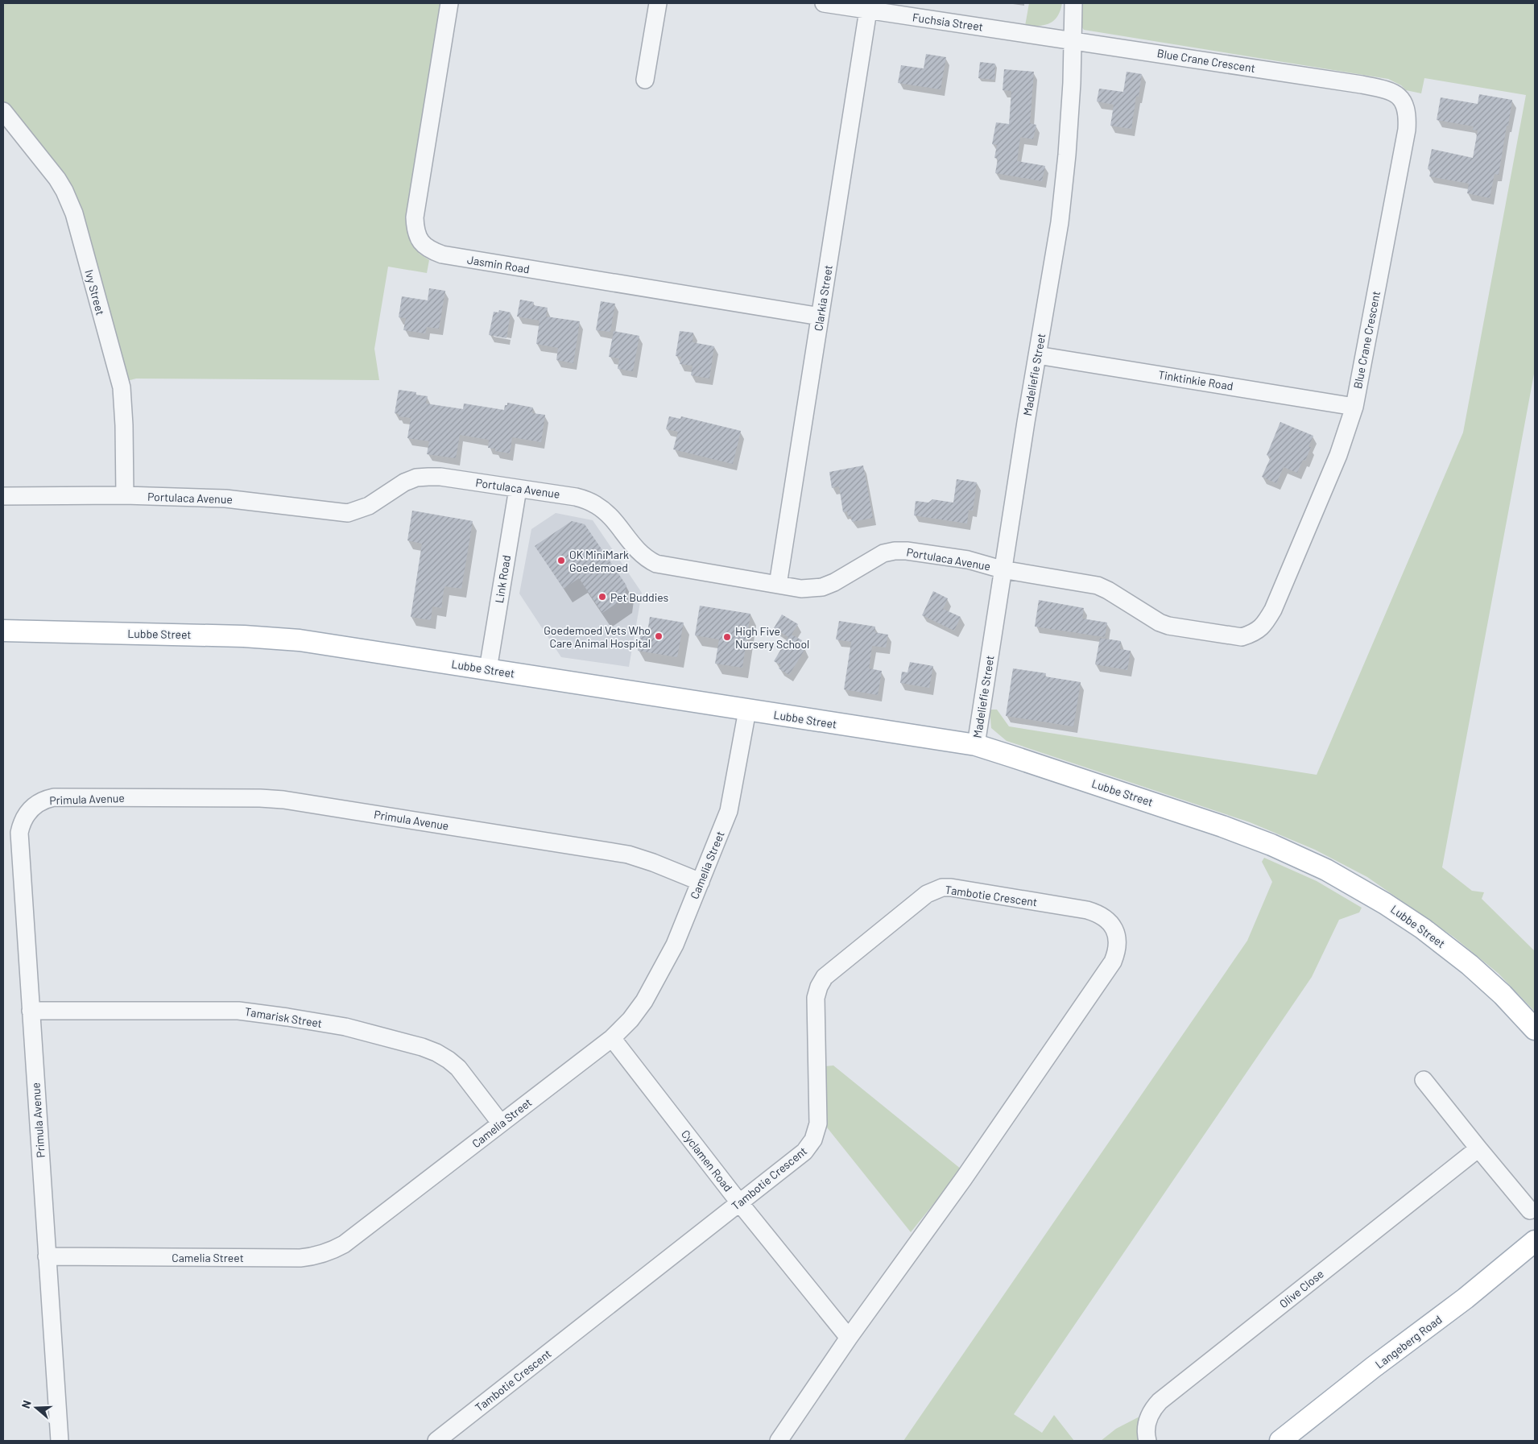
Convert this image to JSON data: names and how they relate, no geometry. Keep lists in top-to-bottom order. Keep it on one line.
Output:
{"streets":{"main road":["Lubbe Street","Langeberg Road"],"street":["Fuchsia Street","Blue Crane Crescent","Jasmin Road","Ivy Street","Clarkia Street","Madeliefie Street","Tinktinkie Road","Portulaca Avenue","Link Road","Primula Avenue","Camelia Street","Tambotie Crescent","Tamarisk Street","Cyclamen Road","Olive Close"]},"crossings":[["Fuchsia Street","Blue Crane Crescent"],["Fuchsia Street","Clarkia Street"],["Fuchsia Street","Madeliefie Street"],["Blue Crane Crescent","Madeliefie Street"],["Blue Crane Crescent","Tinktinkie Road"],["Blue Crane Crescent","Portulaca Avenue"],["Jasmin Road","Clarkia Street"],["Ivy Street","Portulaca Avenue"],["Clarkia Street","Portulaca Avenue"],["Madeliefie Street","Tinktinkie Road"],["Madeliefie Street","Portulaca Avenue"],["Madeliefie Street","Lubbe Street"],["Portulaca Avenue","Link Road"],["Link Road","Lubbe Street"],["Lubbe Street","Camelia Street"],["Primula Avenue","Camelia Street"],["Primula Avenue","Tamarisk Street"],["Camelia Street","Tamarisk Street"],["Camelia Street","Cyclamen Road"],["Tambotie Crescent","Cyclamen Road"]],"places":["OK MiniMark Goedemoed","Pet Buddies","Goedemoed Vets Who Care Animal Hospital","High Five Nursery School"],"north":"left"}
